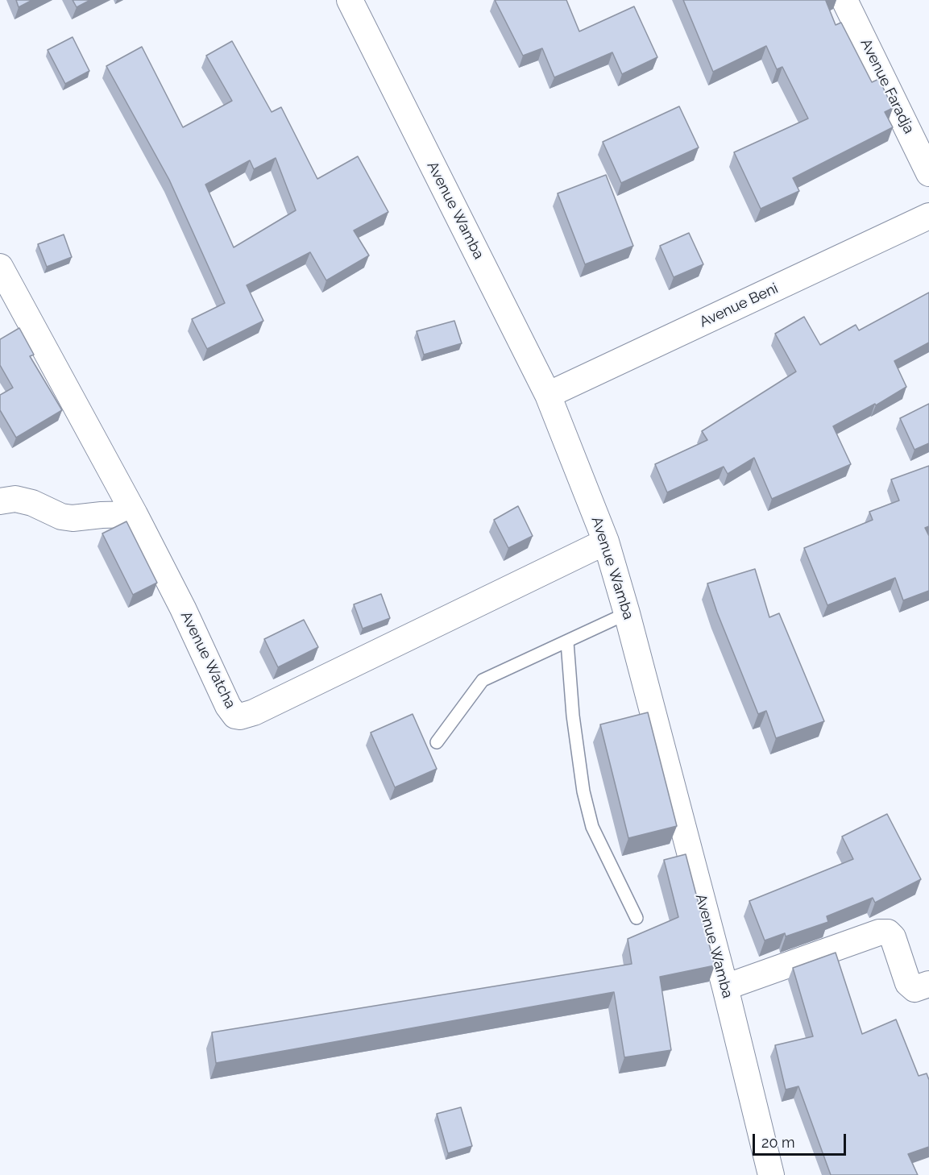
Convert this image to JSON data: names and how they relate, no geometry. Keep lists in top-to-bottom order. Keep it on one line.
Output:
{"streets":{"street":["Avenue Faradja","Avenue Wamba","Avenue Beni","Avenue Watcha"]},"crossings":[["Avenue Wamba","Avenue Beni"],["Avenue Wamba","Avenue Watcha"]],"scale_bar":"20 m"}
